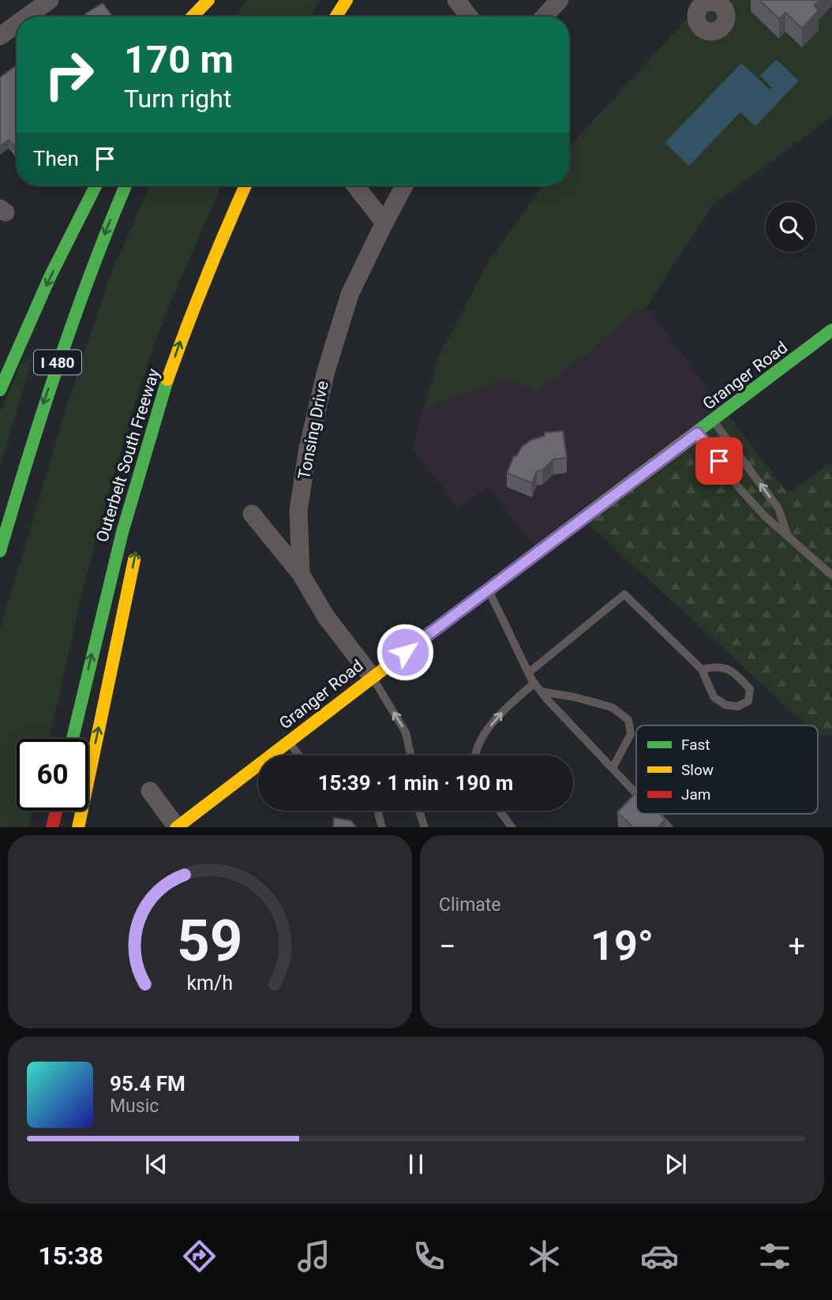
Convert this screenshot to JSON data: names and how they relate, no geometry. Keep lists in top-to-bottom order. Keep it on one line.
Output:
{"streets":{"main road":["I 480","Granger Road","Outerbelt South Freeway"],"street":["Tonsing Drive"]},"crossings":[["Granger Road","Tonsing Drive"]],"legend":["Fast","Slow","Jam"],"page":{"turn":["170 m","Turn right"],"then":"Then","limit":"60","trip":"15:39 · 1 min · 190 m","tile":"Climate","heat":["−","19°","+"],"song":["95.4 FM","Music"],"tabs":"15:38","gauge":["59","km/h"]}}
